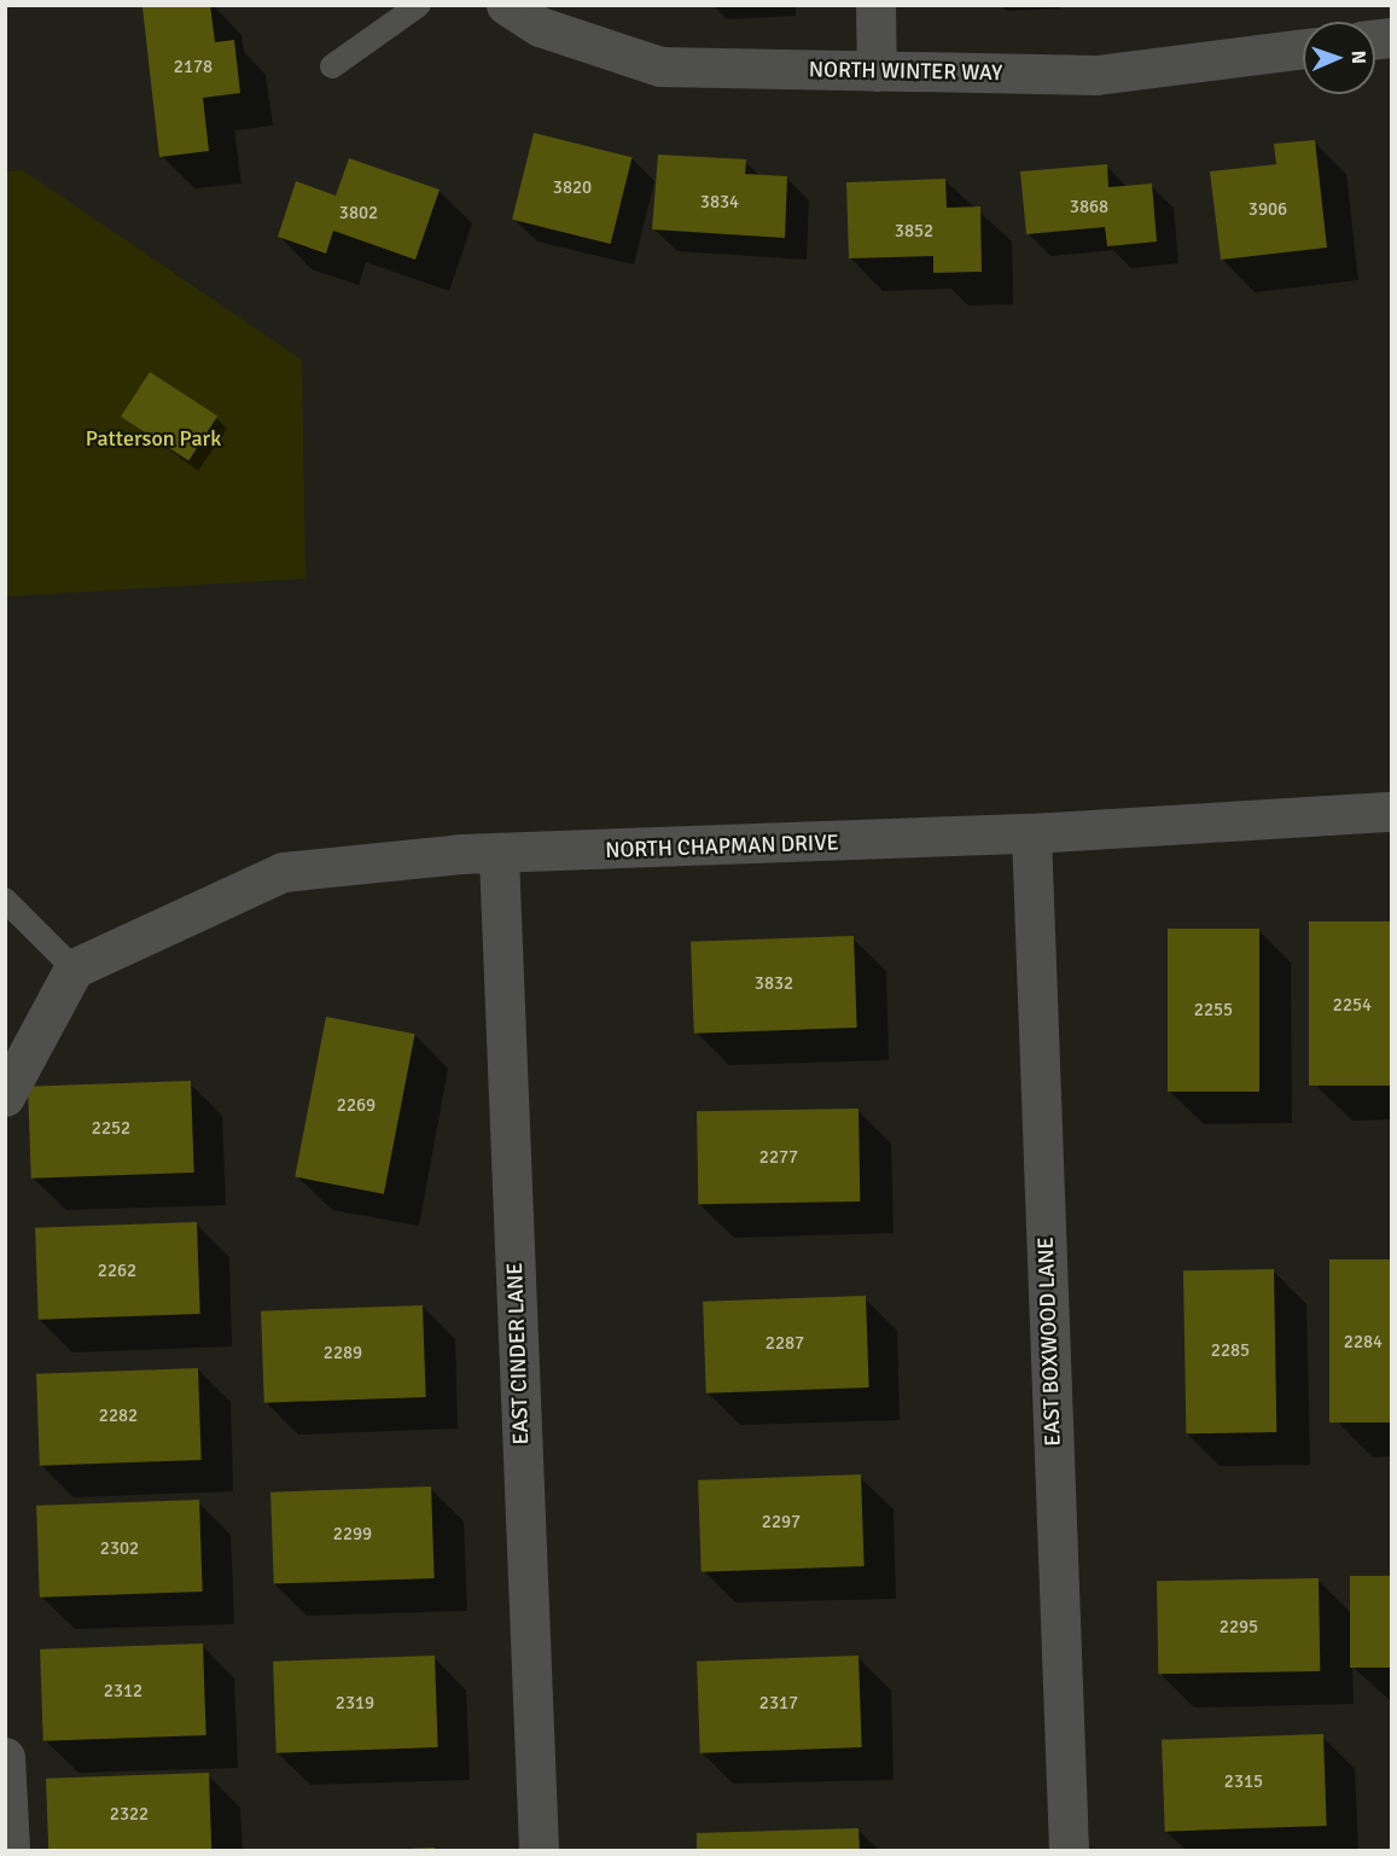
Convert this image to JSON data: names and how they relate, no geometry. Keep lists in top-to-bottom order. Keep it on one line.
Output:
{"streets":{"street":["NORTH WINTER WAY","NORTH CHAPMAN DRIVE","EAST BOXWOOD LANE","EAST CINDER LANE"]},"crossings":[["NORTH CHAPMAN DRIVE","EAST BOXWOOD LANE"],["NORTH CHAPMAN DRIVE","EAST CINDER LANE"]],"parks":["Patterson Park"],"house_numbers":["2178","3820","3834","3868","3906","3802","3852","3832","2254","2255","2269","2252","2277","2262","2284","2287","2285","2289","2282","2297","2299","2302","2295","2312","2319","2317","2315","2322"],"north":"right"}
